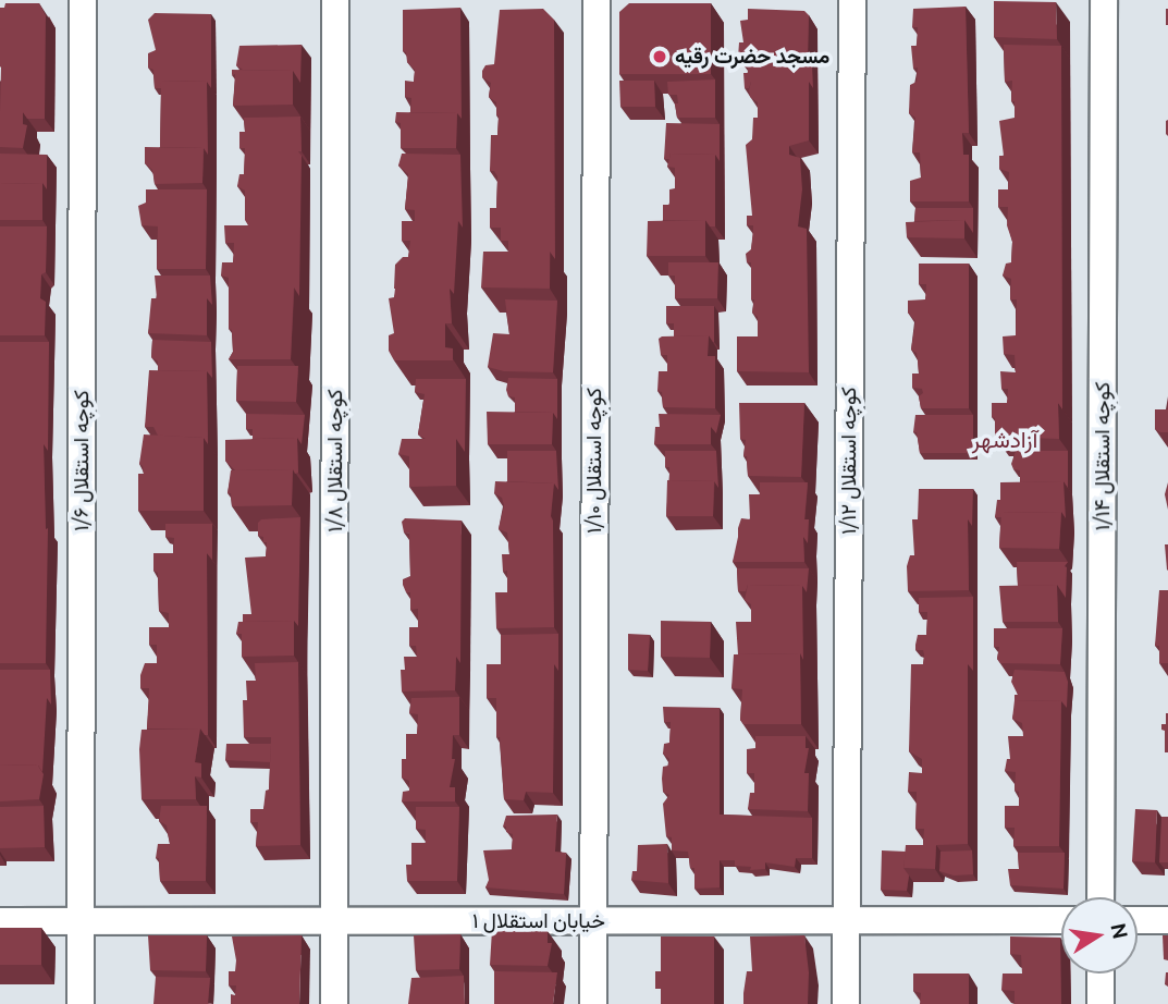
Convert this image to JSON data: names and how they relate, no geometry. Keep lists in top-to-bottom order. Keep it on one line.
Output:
{"streets":{"street":["کوچه استقلال ۱/۱۴","کوچه استقلال ۱/۶","کوچه استقلال ۱/۸","کوچه استقلال ۱/۱۰","کوچه استقلال ۱/۱۲","خیابان استقلال ۱"]},"crossings":[["کوچه استقلال ۱/۶","خیابان استقلال ۱"],["کوچه استقلال ۱/۸","خیابان استقلال ۱"],["کوچه استقلال ۱/۱۰","خیابان استقلال ۱"],["کوچه استقلال ۱/۱۲","خیابان استقلال ۱"]],"districts":["آزادشهر"],"places":["مسجد حضرت رقیه"],"north":"right"}
